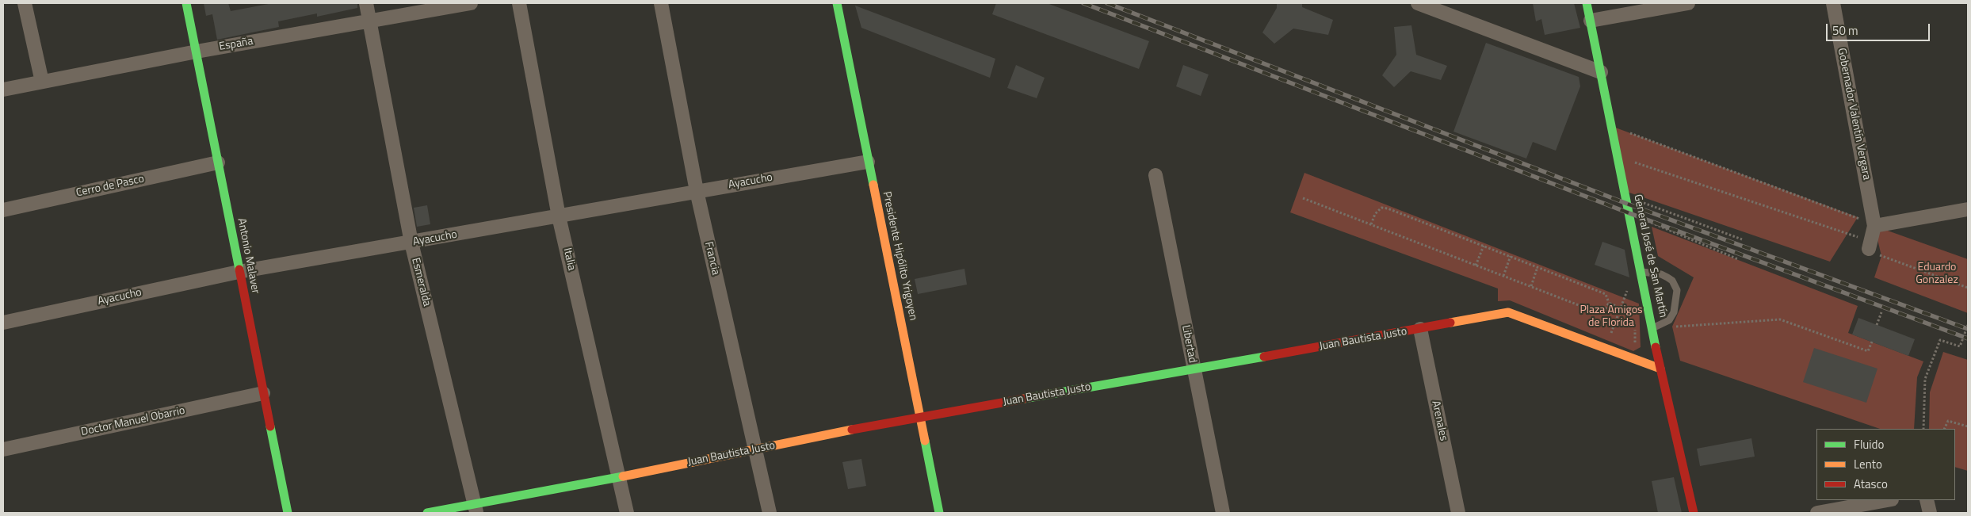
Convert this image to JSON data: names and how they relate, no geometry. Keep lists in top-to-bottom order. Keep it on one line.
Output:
{"streets":{"street":["España","Gobernador Valentín Vergara","Ayacucho","Cerro de Pasco","Antonio Malaver","Presidente Hipólito Yrigoyen","General José de San Martín","Francia","Italia","Esmeralda","Juan Bautista Justo","Libertad","Arenales","Doctor Manuel Obarrio"]},"crossings":[["España","Antonio Malaver"],["España","Esmeralda"],["Ayacucho","Antonio Malaver"],["Ayacucho","Presidente Hipólito Yrigoyen"],["Ayacucho","Francia"],["Ayacucho","Italia"],["Ayacucho","Esmeralda"],["Cerro de Pasco","Antonio Malaver"],["Antonio Malaver","Doctor Manuel Obarrio"],["Presidente Hipólito Yrigoyen","Juan Bautista Justo"],["General José de San Martín","Juan Bautista Justo"],["Francia","Juan Bautista Justo"],["Italia","Juan Bautista Justo"],["Esmeralda","Juan Bautista Justo"],["Juan Bautista Justo","Libertad"],["Juan Bautista Justo","Arenales"]],"parks":["Eduardo Gonzalez","Plaza Amigos de Florida"],"legend":["Fluido","Lento","Atasco"],"scale_bar":"50 m"}
